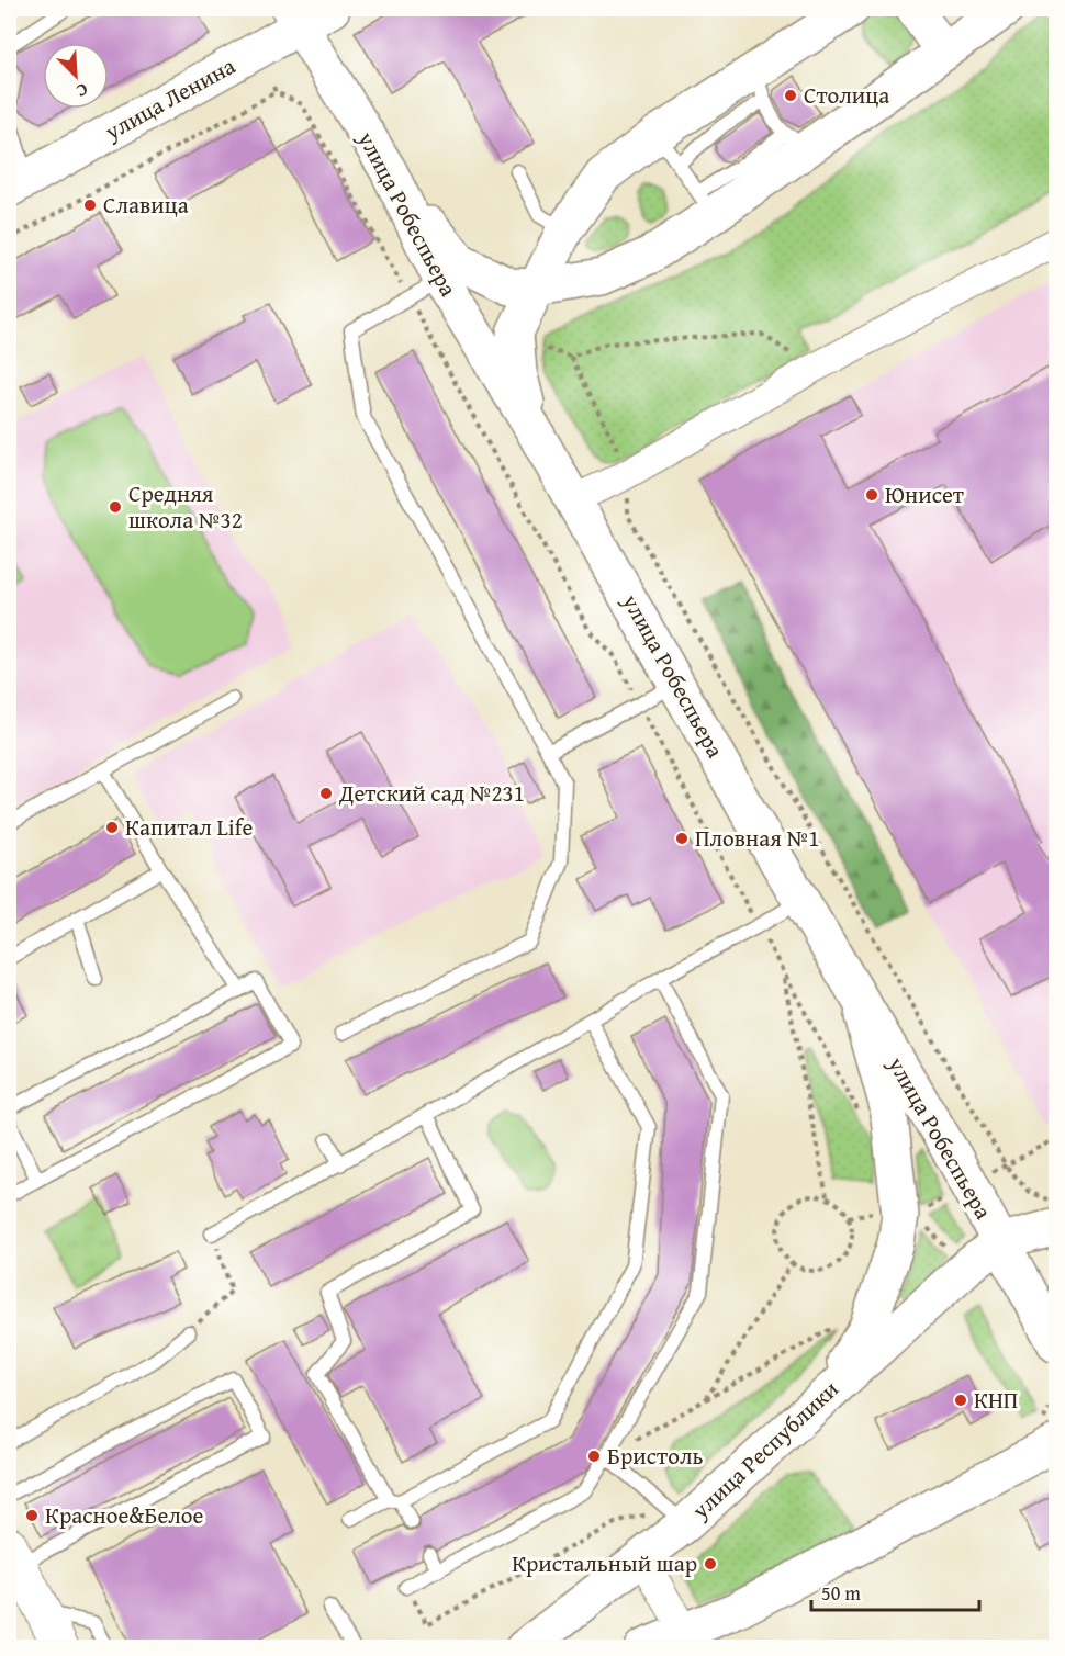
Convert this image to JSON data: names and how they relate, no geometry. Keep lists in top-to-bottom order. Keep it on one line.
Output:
{"streets":{"main road":["улица Ленина","улица Робеспьера","улица Республики"]},"crossings":[["улица Ленина","улица Робеспьера"],["улица Робеспьера","улица Республики"]],"places":["Столица","Славица","Юнисет","Средняя школа №32","Детский сад №231","Капитал Life","Пловная №1","КНП","Бристоль","Красное&Белое","Кристальный шар"],"scale_bar":"50 m","north":"bottom right"}
